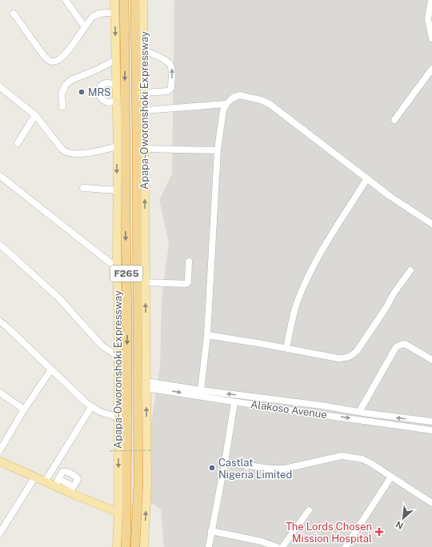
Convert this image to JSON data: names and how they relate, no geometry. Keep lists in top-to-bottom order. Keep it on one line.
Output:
{"streets":{"highway":["Apapa-Oworonshoki Expressway","F265"],"street":["Alakoso Avenue"]},"crossings":[["Apapa-Oworonshoki Expressway","Alakoso Avenue"]],"places":{"other":["MRS","Castlat Nigeria Limited"],"health":["The Lords Chosen Mission Hospital"]},"north":"bottom left"}
